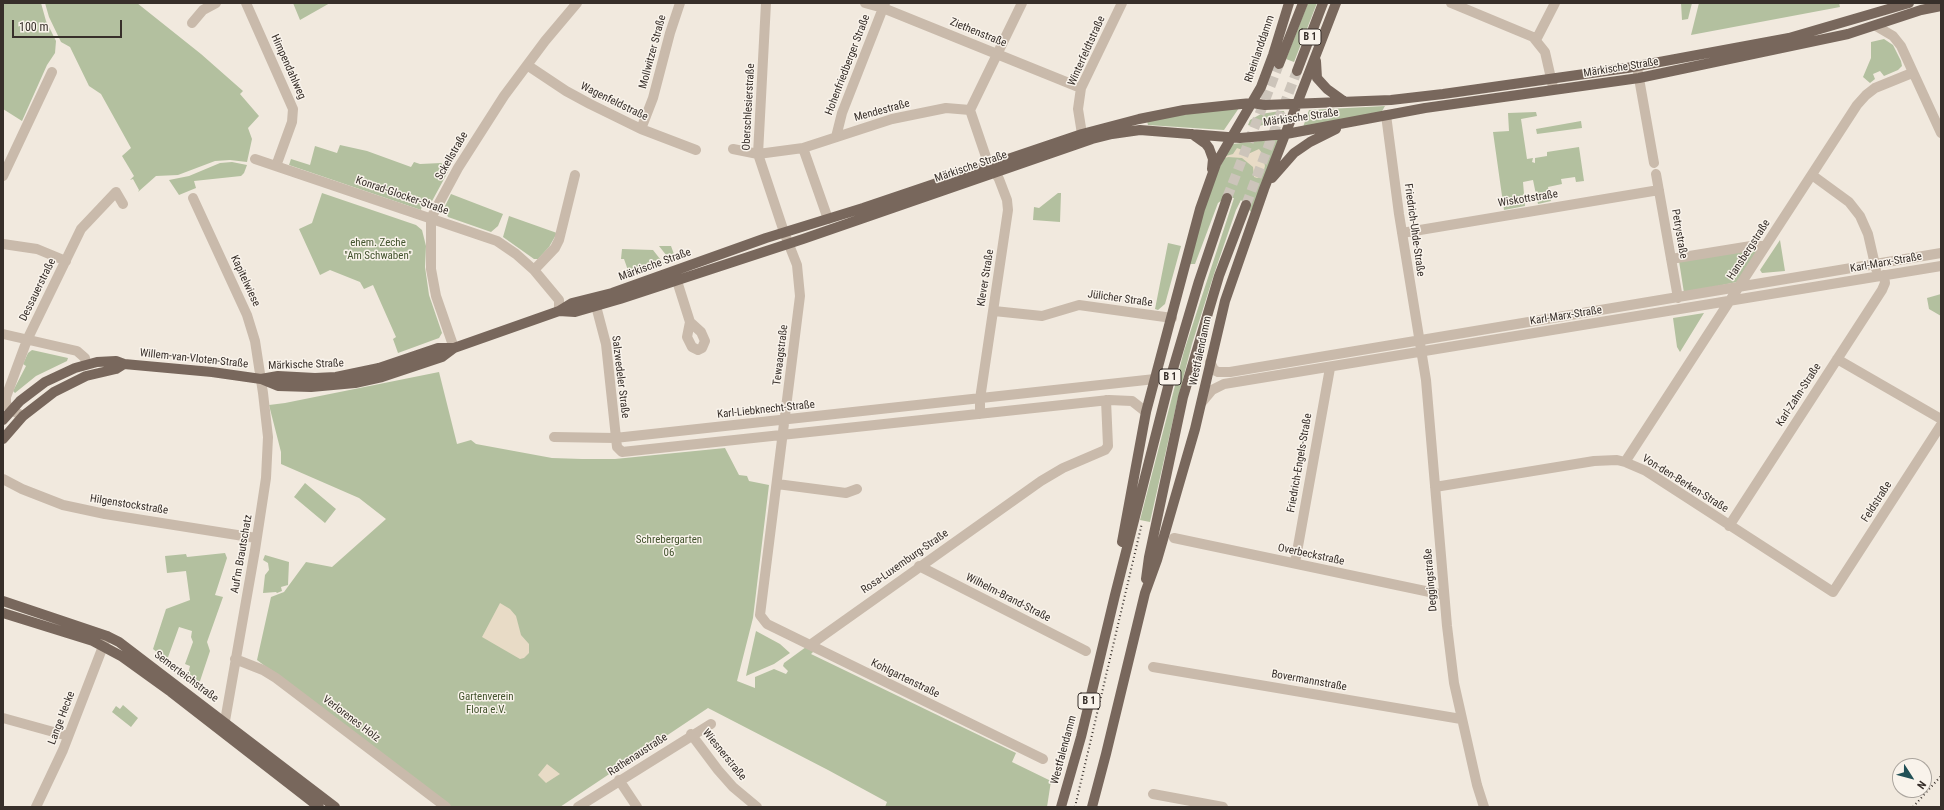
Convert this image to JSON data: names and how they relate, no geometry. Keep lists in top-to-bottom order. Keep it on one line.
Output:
{"streets":{"main road":["B 1","Rheinlanddamm","Märkische Straße","Westfalendamm","Willem-van-Vloten-Straße","Semerteichstraße"],"street":["Ziethenstraße","Winterfeldtstraße","Mollwitzer Straße","Hohenfriedberger Straße","Himpendahlweg","Wagenfeldstraße","Oberschlesierstraße","Mendestraße","Sckellstraße","Konrad-Glocker-Straße","Wiskottstraße","Friedrich-Uhde-Straße","Petrystraße","Hansbergstraße","Karl-Marx-Straße","Klever Straße","Kapitelwiese","Dessauerstraße","Jülicher Straße","Tewaagstraße","Salzwedeler Straße","Karl-Zahn-Straße","Karl-Liebknecht-Straße","Friedrich-Engels-Straße","Von-den-Berken-Straße","Feldstraße","Hilgenstockstraße","Auf'm Brautschatz","Overbeckstraße","Rosa-Luxemburg-Straße","Deggingstraße","Wilhelm-Brand-Straße","Kohlgartenstraße","Bovermannstraße","Lange Hecke","Verlorenes Holz","Rathenaustraße","Wiesnerstraße"]},"crossings":[["Ziethenstraße","Winterfeldtstraße"],["Ziethenstraße","Hohenfriedberger Straße"],["Rheinlanddamm","Märkische Straße"],["Rheinlanddamm","Westfalendamm"],["Winterfeldtstraße","Märkische Straße"],["Mollwitzer Straße","Wagenfeldstraße"],["Hohenfriedberger Straße","Mendestraße"],["Himpendahlweg","Konrad-Glocker-Straße"],["Märkische Straße","Oberschlesierstraße"],["Märkische Straße","Sckellstraße"],["Märkische Straße","Konrad-Glocker-Straße"],["Märkische Straße","Friedrich-Uhde-Straße"],["Märkische Straße","Klever Straße"],["Märkische Straße","Kapitelwiese"],["Märkische Straße","Westfalendamm"],["Märkische Straße","Tewaagstraße"],["Märkische Straße","Willem-van-Vloten-Straße"],["Märkische Straße","Salzwedeler Straße"],["Märkische Straße","Auf'm Brautschatz"],["Wagenfeldstraße","Sckellstraße"],["Oberschlesierstraße","Mendestraße"],["Oberschlesierstraße","Tewaagstraße"],["Mendestraße","Klever Straße"],["Sckellstraße","Konrad-Glocker-Straße"],["Wiskottstraße","Friedrich-Uhde-Straße"],["Wiskottstraße","Petrystraße"],["Friedrich-Uhde-Straße","Karl-Marx-Straße"],["Friedrich-Uhde-Straße","Deggingstraße"],["Petrystraße","Karl-Marx-Straße"],["Hansbergstraße","Karl-Marx-Straße"],["Hansbergstraße","Von-den-Berken-Straße"],["Karl-Marx-Straße","Westfalendamm"],["Karl-Marx-Straße","Karl-Zahn-Straße"],["Karl-Marx-Straße","Friedrich-Engels-Straße"],["Karl-Marx-Straße","Deggingstraße"],["Klever Straße","Jülicher Straße"],["Klever Straße","Karl-Liebknecht-Straße"],["Kapitelwiese","Willem-van-Vloten-Straße"],["Kapitelwiese","Auf'm Brautschatz"],["Dessauerstraße","Willem-van-Vloten-Straße"],["Jülicher Straße","Westfalendamm"],["Westfalendamm","Karl-Liebknecht-Straße"],["Tewaagstraße","Salzwedeler Straße"],["Tewaagstraße","Karl-Liebknecht-Straße"],["Tewaagstraße","Kohlgartenstraße"],["Willem-van-Vloten-Straße","Auf'm Brautschatz"],["Salzwedeler Straße","Karl-Liebknecht-Straße"],["Karl-Zahn-Straße","Von-den-Berken-Straße"],["Friedrich-Engels-Straße","Overbeckstraße"],["Von-den-Berken-Straße","Feldstraße"],["Von-den-Berken-Straße","Deggingstraße"],["Hilgenstockstraße","Auf'm Brautschatz"],["Auf'm Brautschatz","Semerteichstraße"],["Auf'm Brautschatz","Verlorenes Holz"],["Overbeckstraße","Deggingstraße"],["Rosa-Luxemburg-Straße","Wilhelm-Brand-Straße"],["Rosa-Luxemburg-Straße","Kohlgartenstraße"],["Deggingstraße","Bovermannstraße"],["Semerteichstraße","Lange Hecke"],["Rathenaustraße","Wiesnerstraße"]],"parks":["ehem. Zeche \"Am Schwaben\"","Schrebergarten 06","Gartenverein Flora e.V."],"scale_bar":"100 m","north":"bottom right"}
